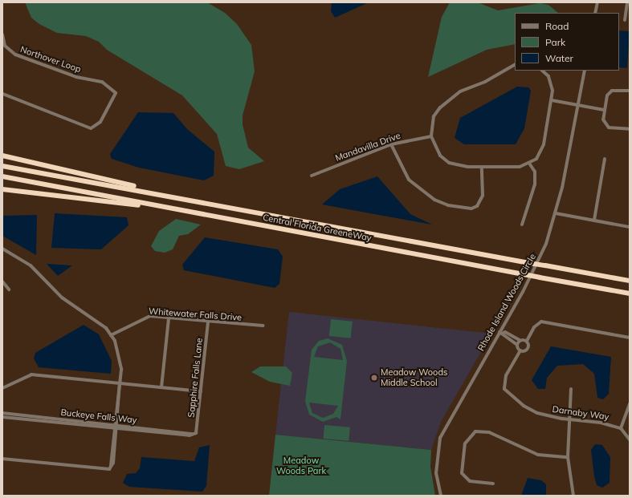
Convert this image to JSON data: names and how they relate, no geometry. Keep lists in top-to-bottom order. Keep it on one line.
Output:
{"streets":{"highway":["Central Florida GreeneWay"],"street":["Northover Loop","Mandavilla Drive","Rhode Island Woods Circle","Whitewater Falls Drive","Sapphire Falls Lane","Darnaby Way","Buckeye Falls Way"]},"crossings":[["Whitewater Falls Drive","Sapphire Falls Lane"],["Sapphire Falls Lane","Buckeye Falls Way"]],"parks":["Meadow Woods Park"],"places":["Meadow Woods Middle School"],"legend":["Road","Park","Water"]}
